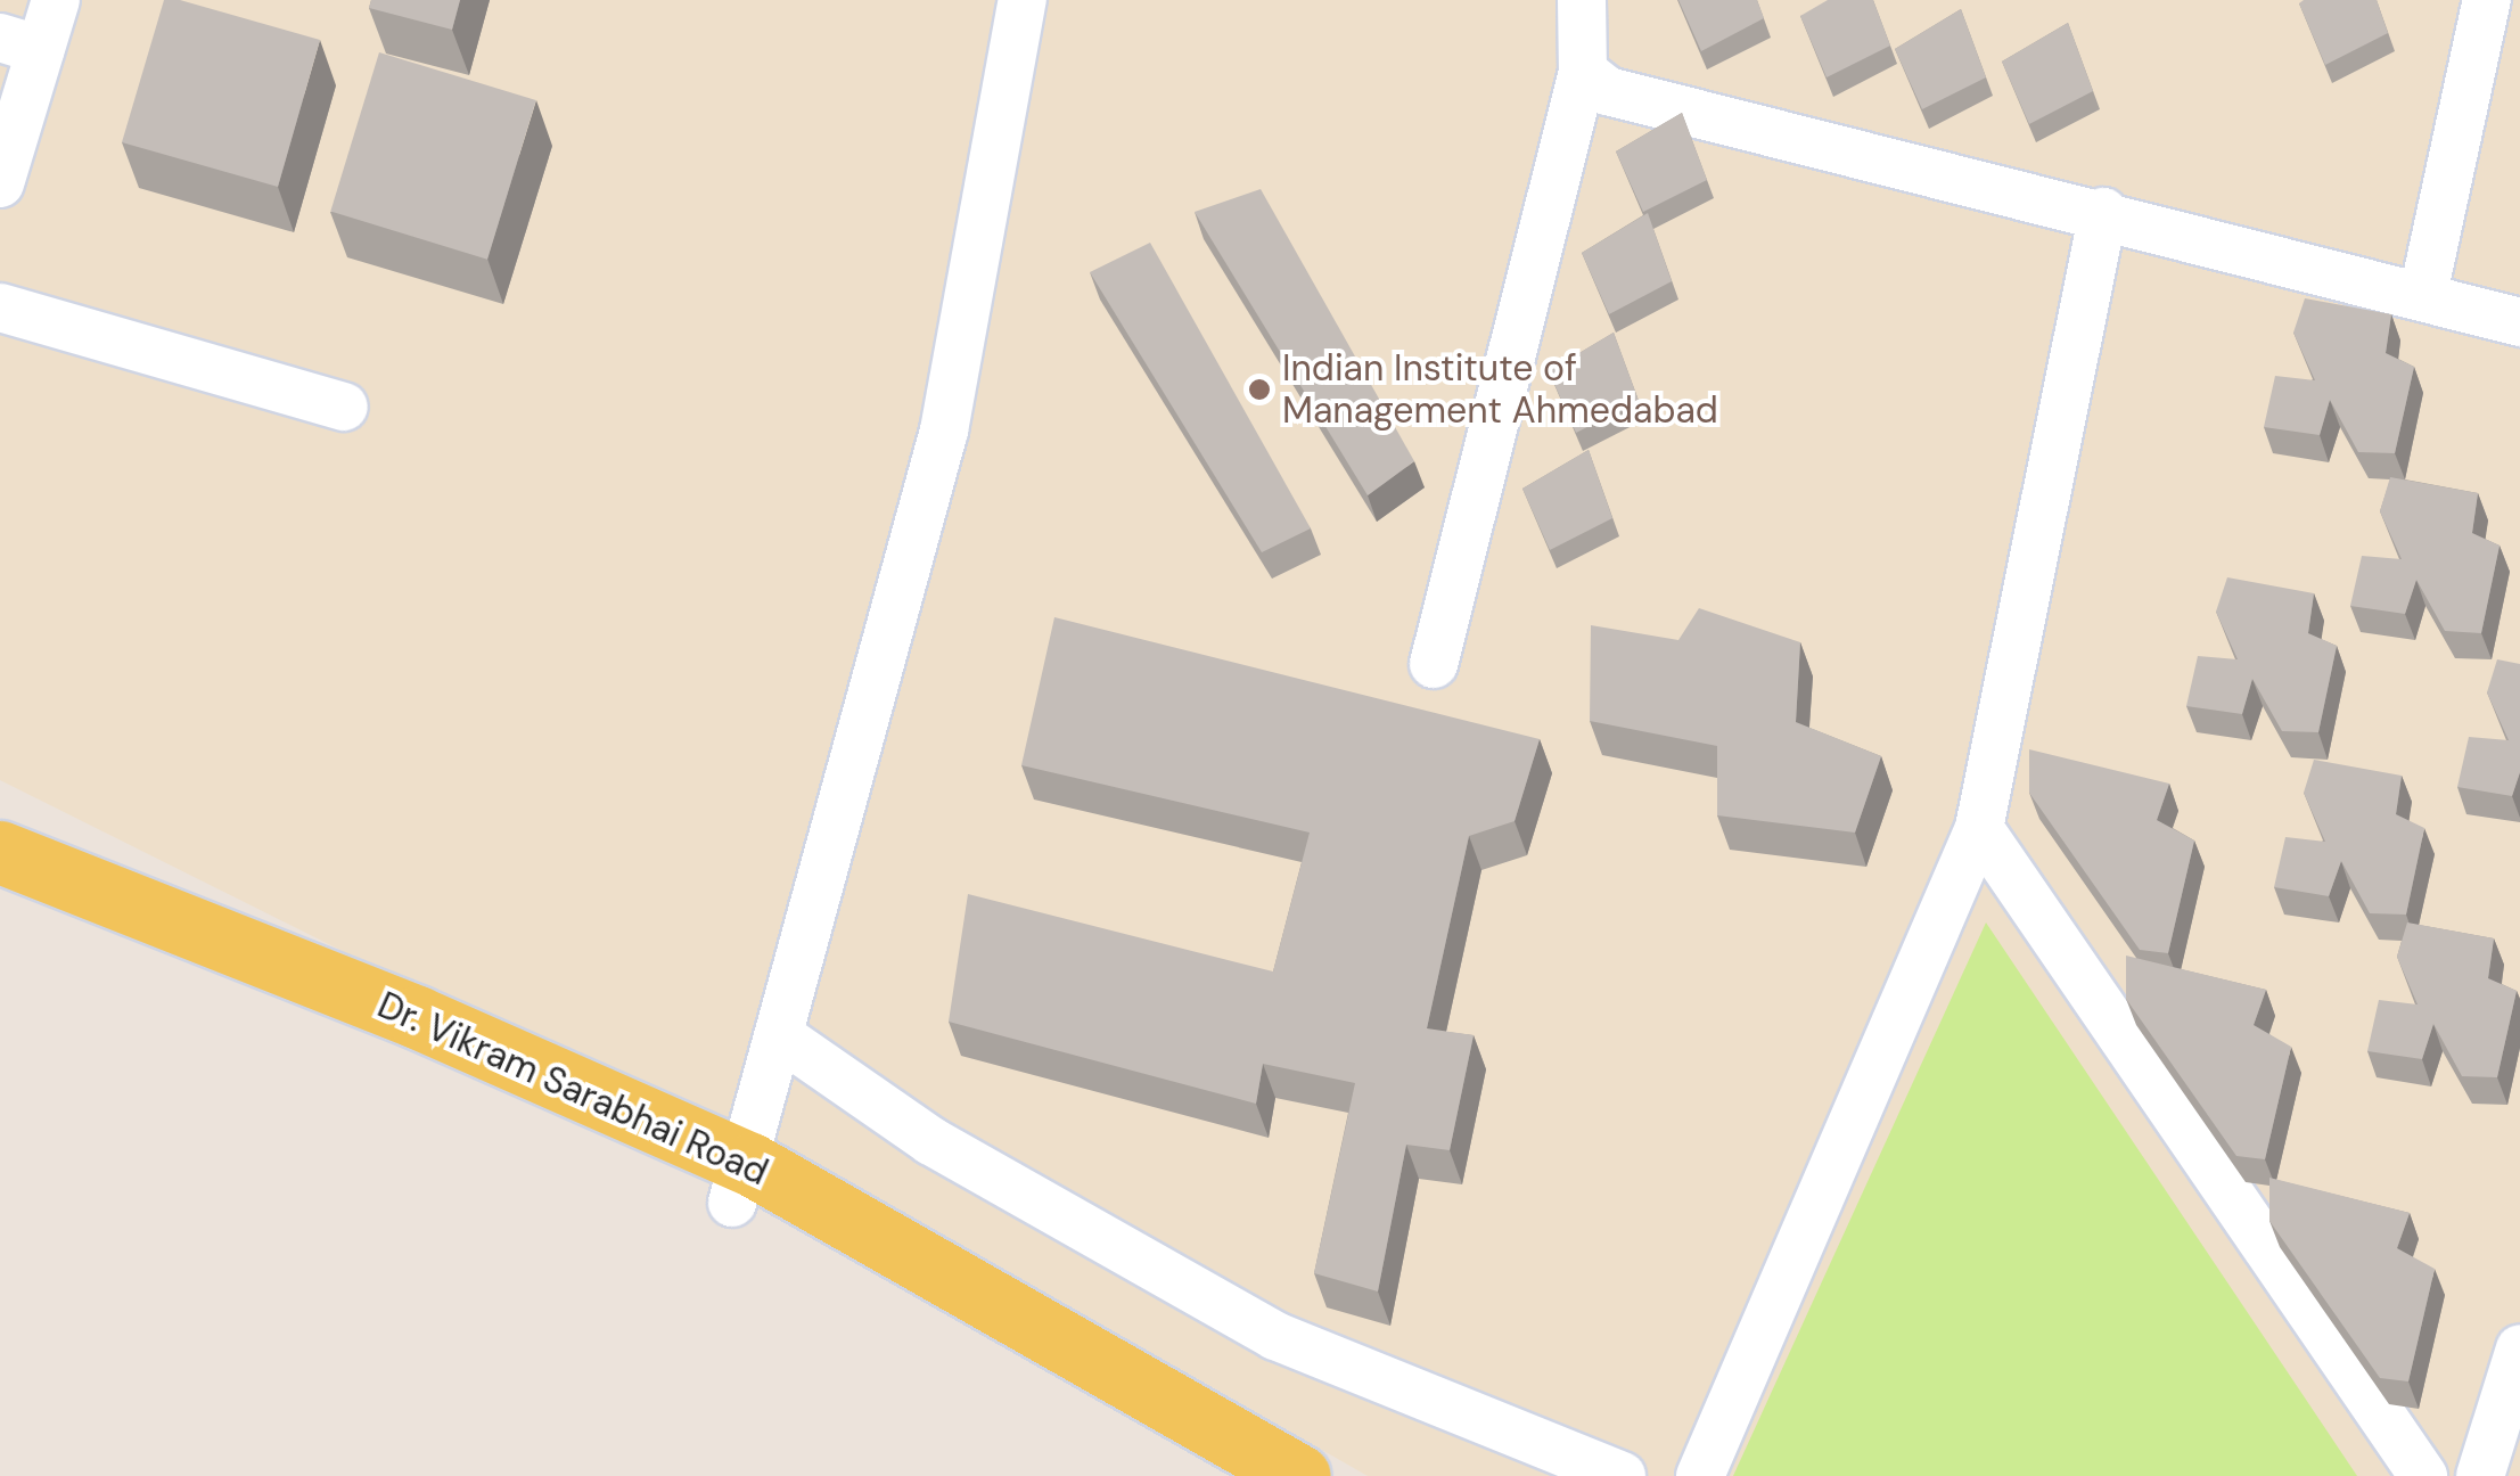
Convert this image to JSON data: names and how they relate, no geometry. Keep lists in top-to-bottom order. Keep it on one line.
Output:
{"streets":{"main road":["Dr. Vikram Sarabhai Road"]},"places":["Indian Institute of Management Ahmedabad"]}
